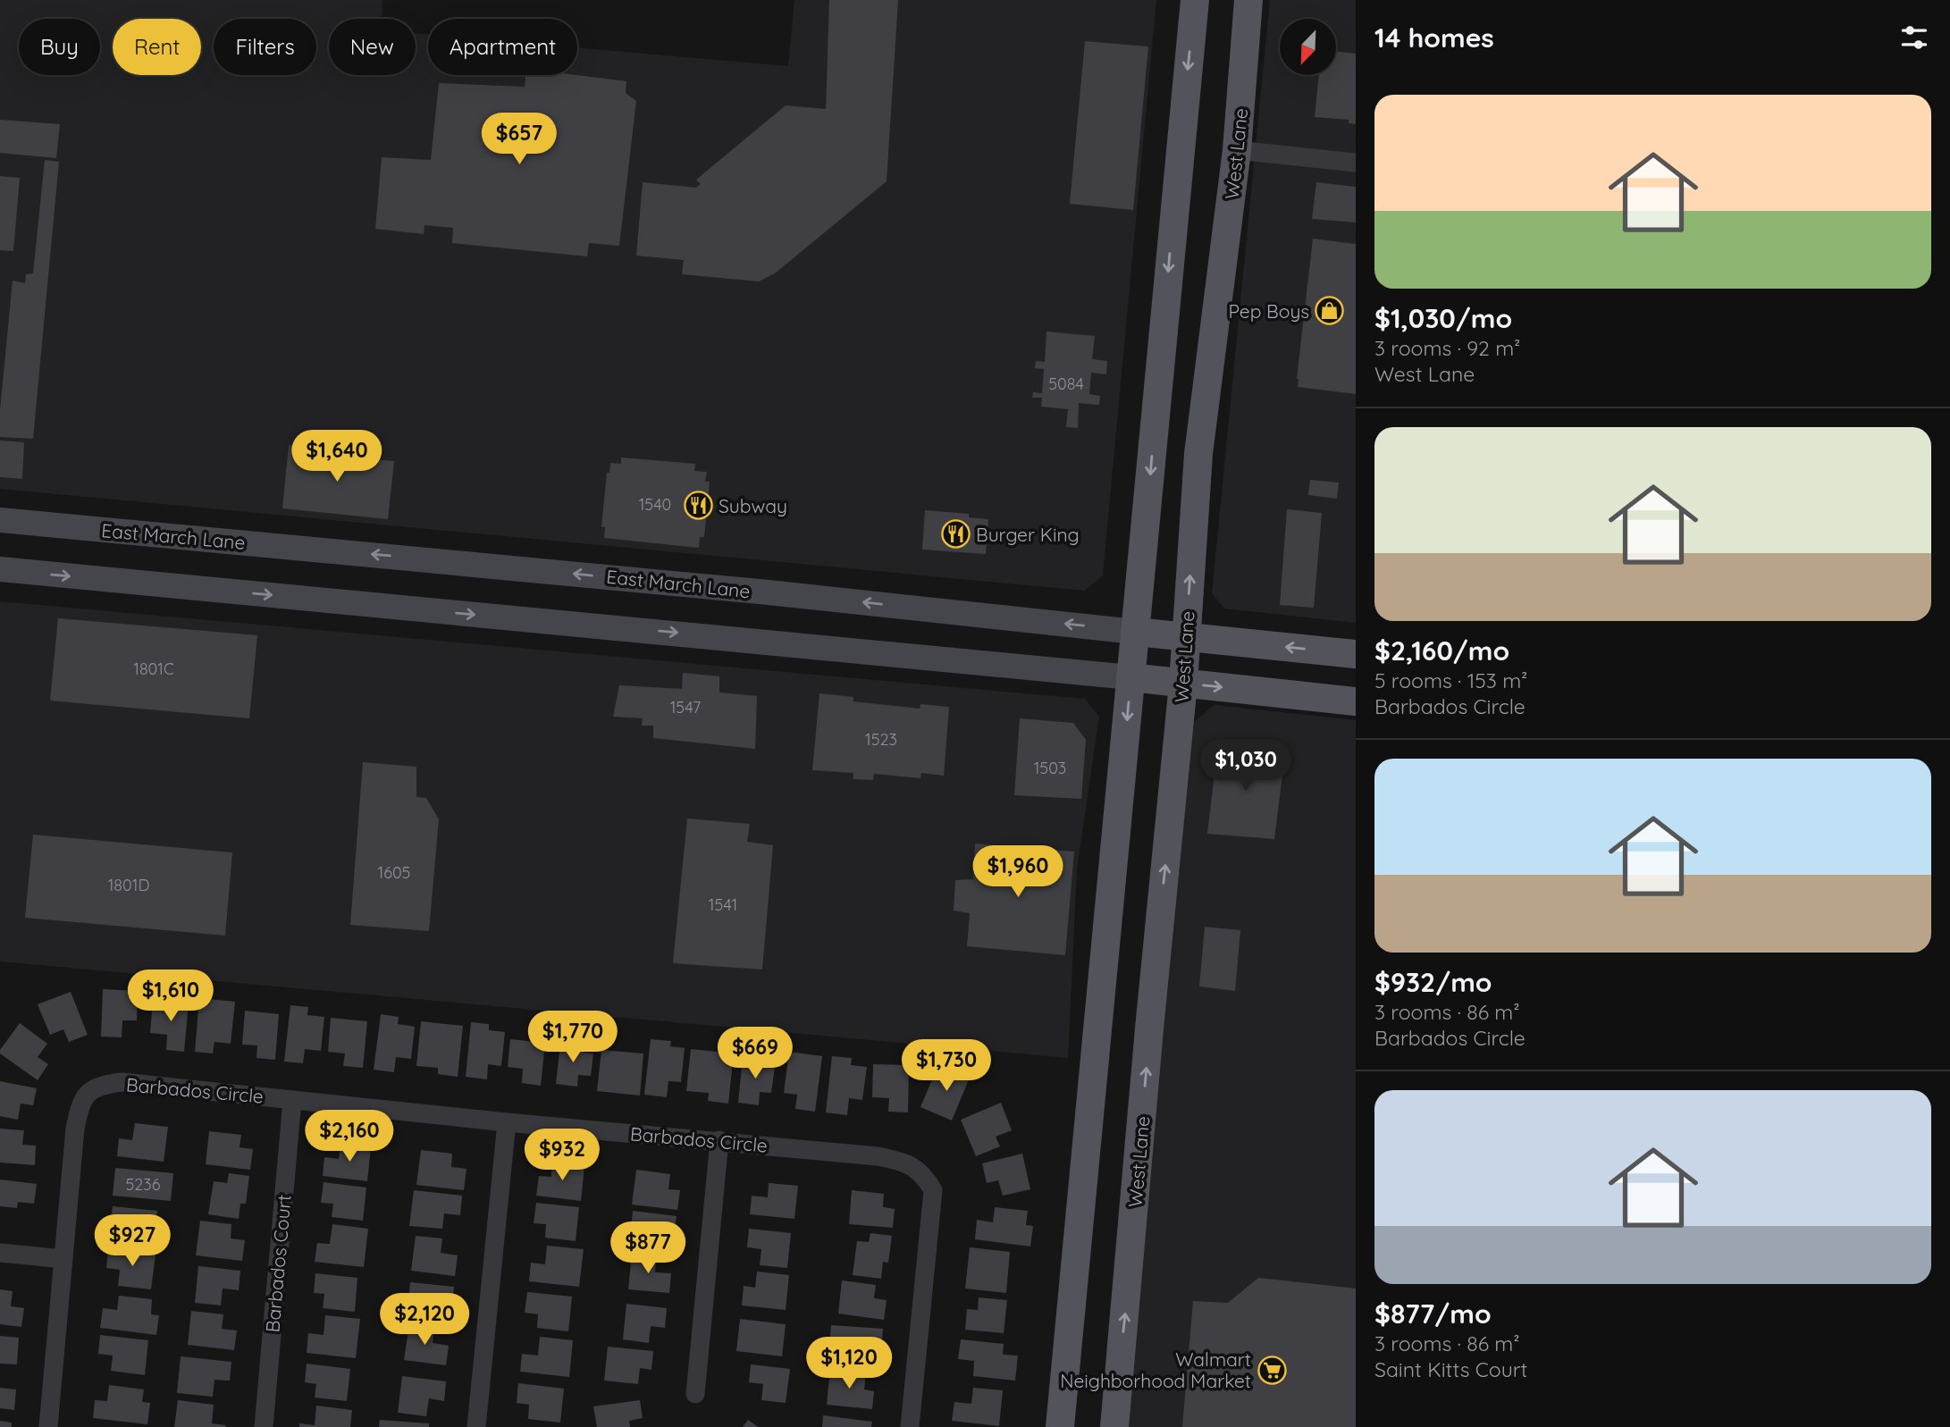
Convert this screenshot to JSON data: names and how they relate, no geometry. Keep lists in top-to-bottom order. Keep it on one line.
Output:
{"streets":{"main road":["West Lane","East March Lane"],"street":["Barbados Circle","Barbados Court"]},"crossings":[["West Lane","East March Lane"],["Barbados Circle","Barbados Court"]],"places":{"shop":["Pep Boys"],"restaurant":["Subway","Burger King"],"supermarket":["Walmart Neighborhood Market"]},"house_numbers":["5084","1540","1801C","1547","1523","1503","1605","1801D","1541","5236"],"north":"bottom left","page":{"heading":"14 homes","chip":["Buy","Rent","Filters","New","Apartment"],"list":[{"name":"$1,030/mo","note":"3 rooms · 92 m² · West Lane"},{"name":"$2,160/mo","note":"5 rooms · 153 m² · Barbados Circle"},{"name":"$932/mo","note":"3 rooms · 86 m² · Barbados Circle"},{"name":"$877/mo","note":"3 rooms · 86 m² · Saint Kitts Court"}],"price":["$657","$1,640","$1,030","$1,960","$1,610","$1,770","$669","$1,730","$2,160","$932","$927","$877","$2,120","$1,120"]}}
